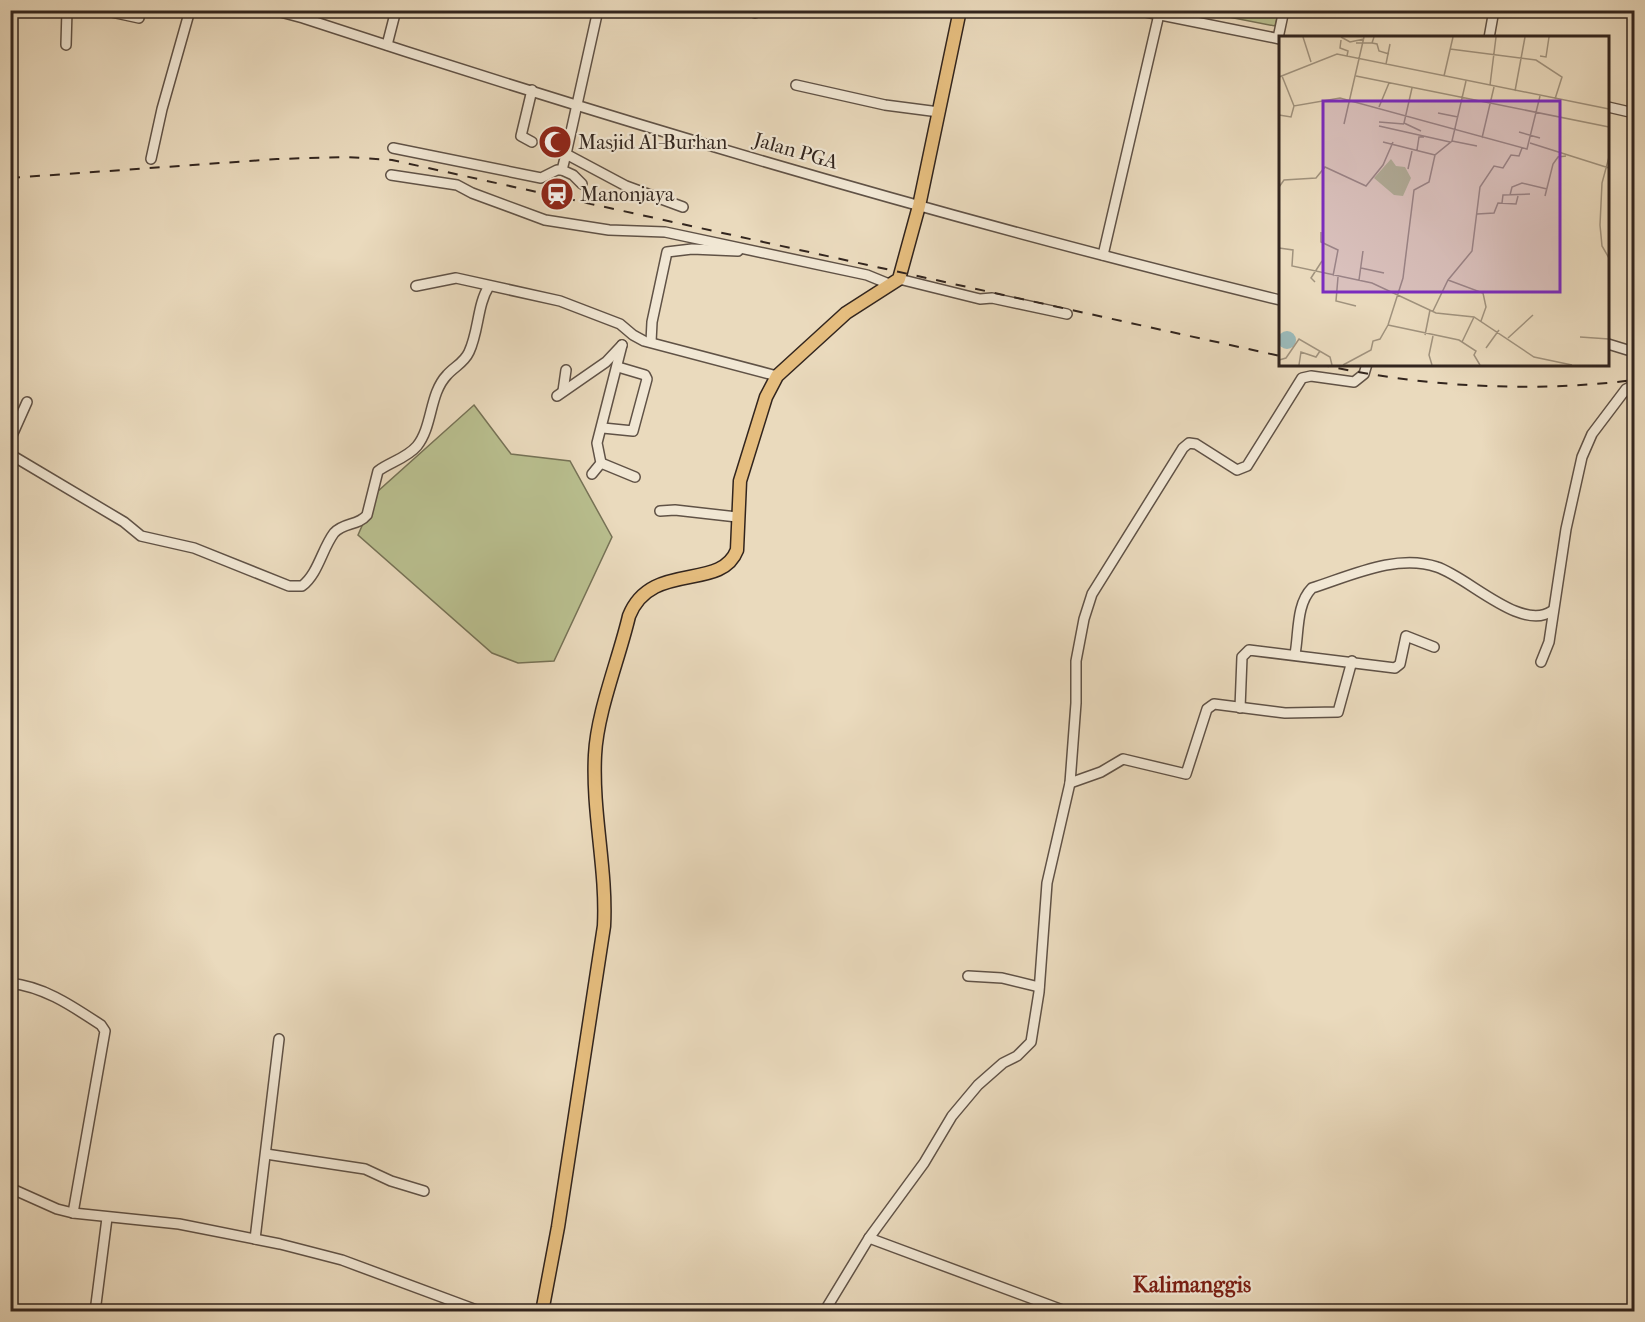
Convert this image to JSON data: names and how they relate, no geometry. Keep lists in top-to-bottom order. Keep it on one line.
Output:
{"streets":{"street":["Jalan PGA"]},"districts":["Kalimanggis"],"places":{"mosque":["Masjid Al-Burhan"],"station":["Manonjaya"]}}
